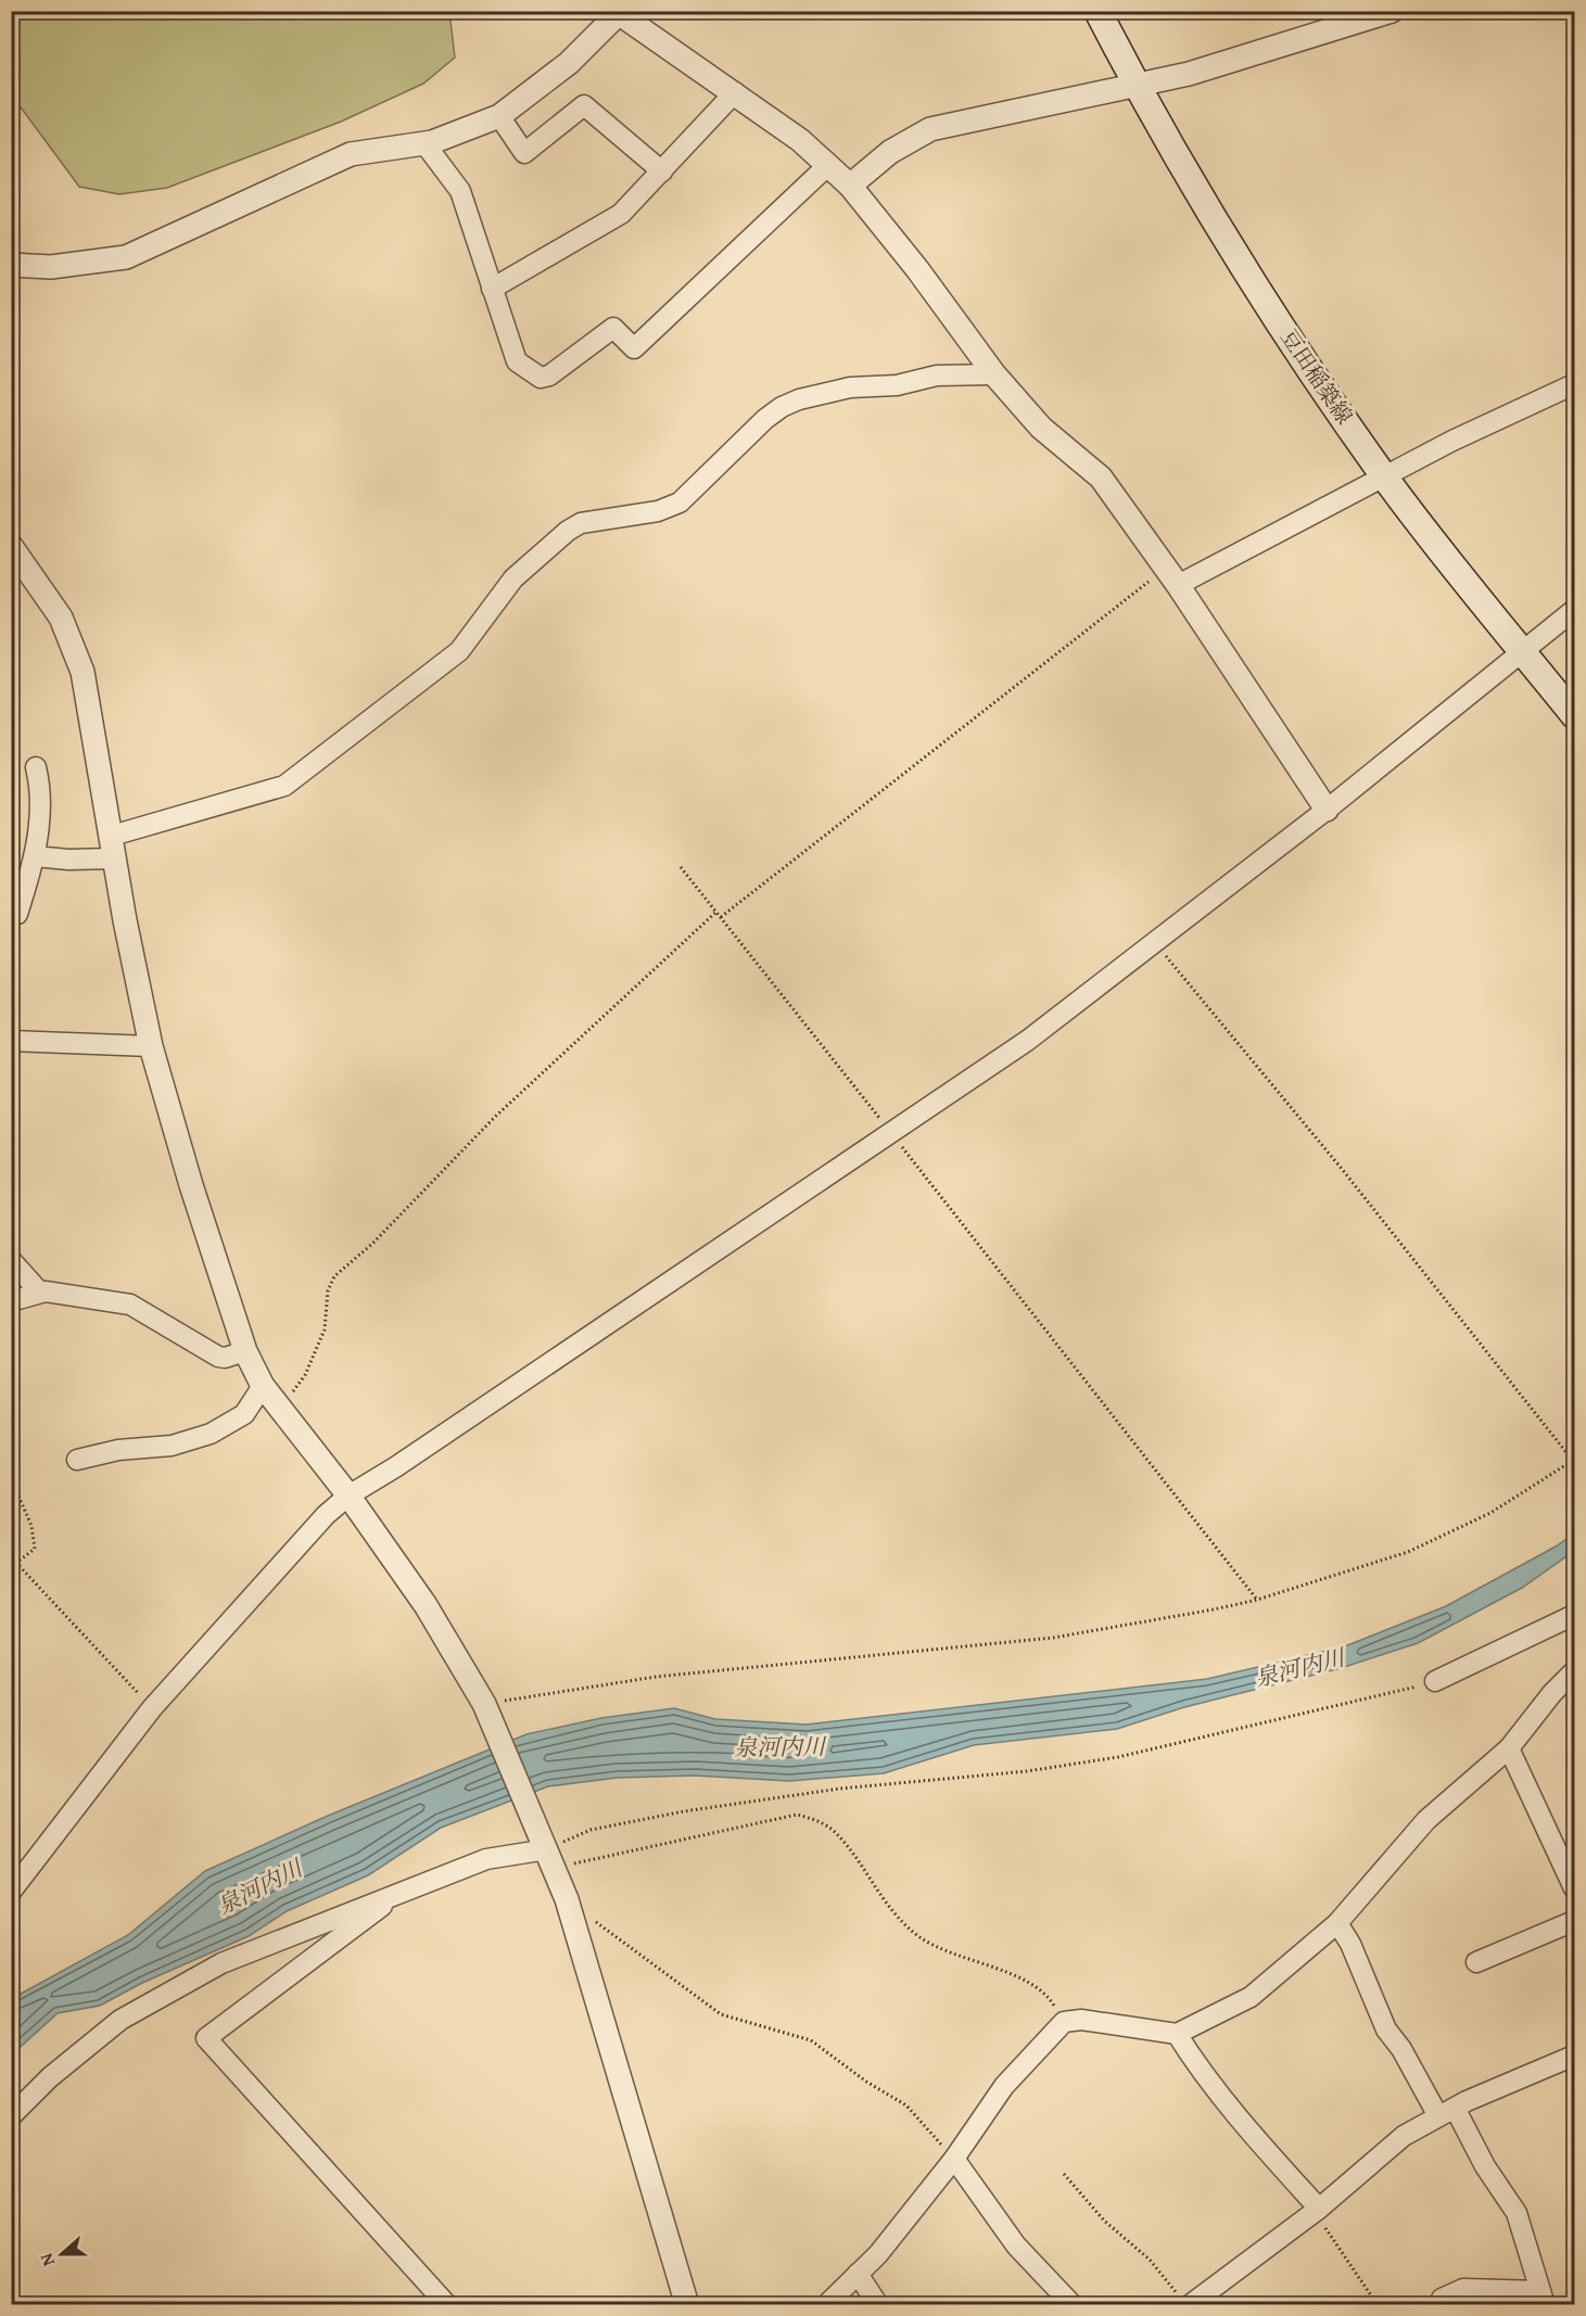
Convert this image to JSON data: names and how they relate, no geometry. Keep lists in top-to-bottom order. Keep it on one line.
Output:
{"streets":{"main road":["豆田稲築線"]},"water":["泉河内川"],"north":"left"}
